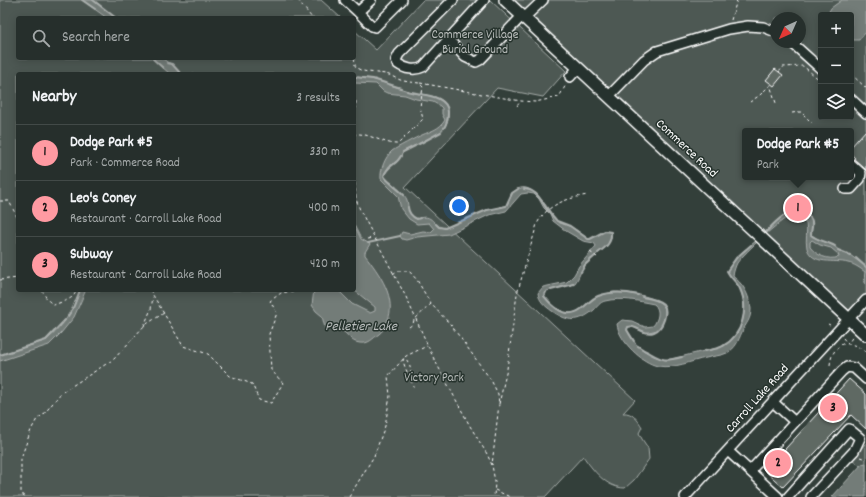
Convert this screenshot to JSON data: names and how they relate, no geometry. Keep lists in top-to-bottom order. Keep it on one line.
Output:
{"streets":{"main road":["Commerce Road"],"street":["Carroll Lake Road"]},"crossings":[["Commerce Road","Carroll Lake Road"]],"water":["Pelletier Lake"],"parks":["Commerce Village Burial Ground","Victory Park"],"north":"bottom left","page":{"map_buttons":["+","−"],"search":"Search here","heading":["Nearby","3 results"],"list":[{"mark":"1","name":"Dodge Park #5","note":"Park · Commerce Road","value":"330 m"},{"mark":"2","name":"Leo's Coney","note":"Restaurant · Carroll Lake Road","value":"400 m"},{"mark":"3","name":"Subway","note":"Restaurant · Carroll Lake Road","value":"420 m"}],"popup":["Dodge Park #5","Park"],"pins":["1","3","2"]}}
